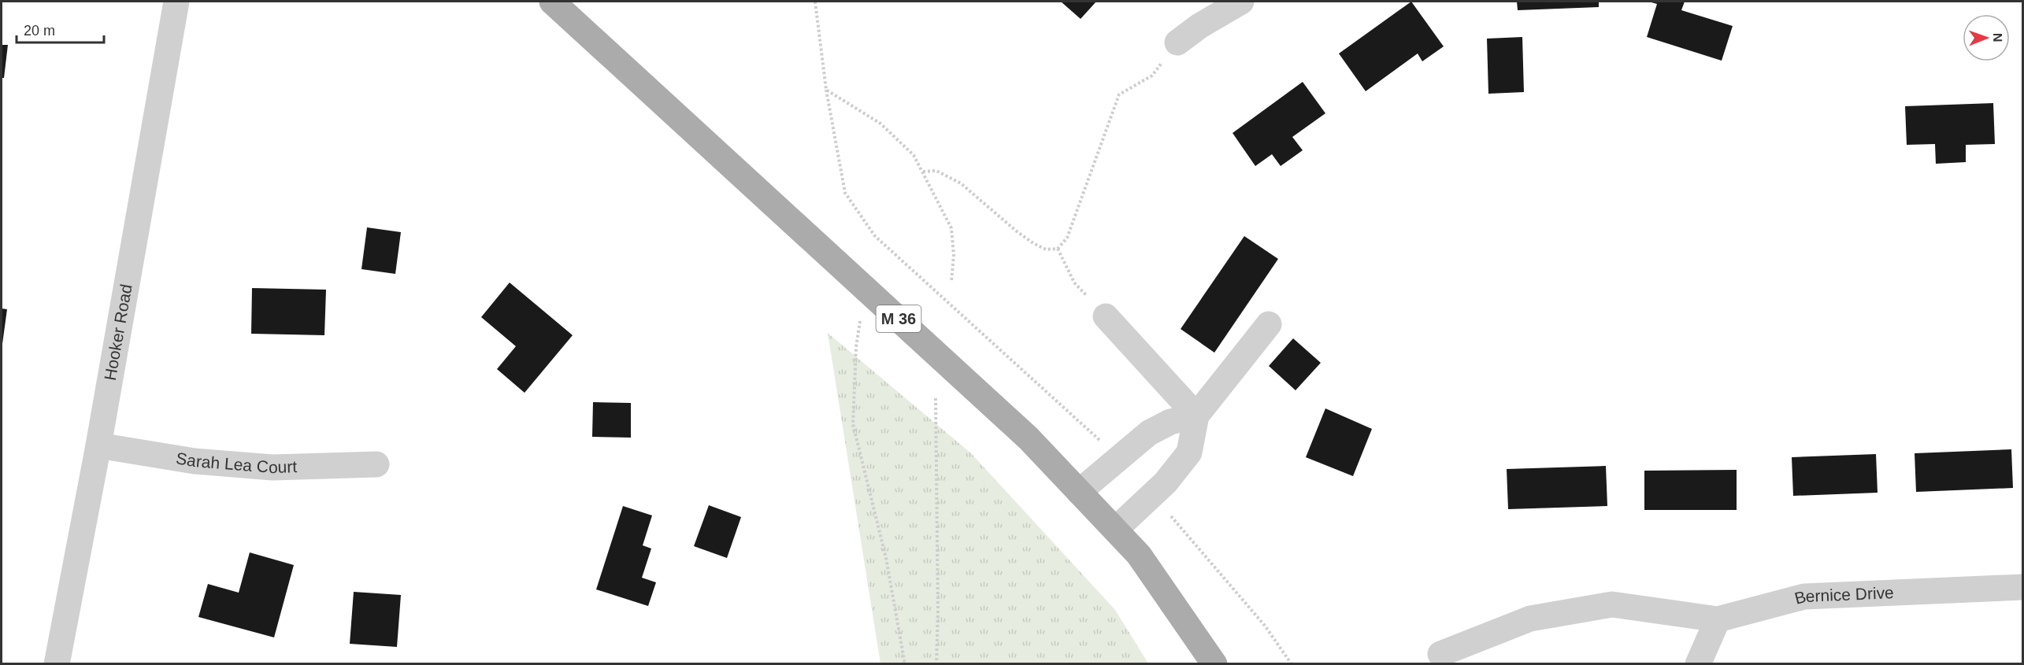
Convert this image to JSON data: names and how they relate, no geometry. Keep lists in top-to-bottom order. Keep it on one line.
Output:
{"streets":{"main road":["M 36"],"street":["Hooker Road","Sarah Lea Court","Bernice Drive"]},"crossings":[["Hooker Road","Sarah Lea Court"]],"scale_bar":"20 m","north":"right"}
